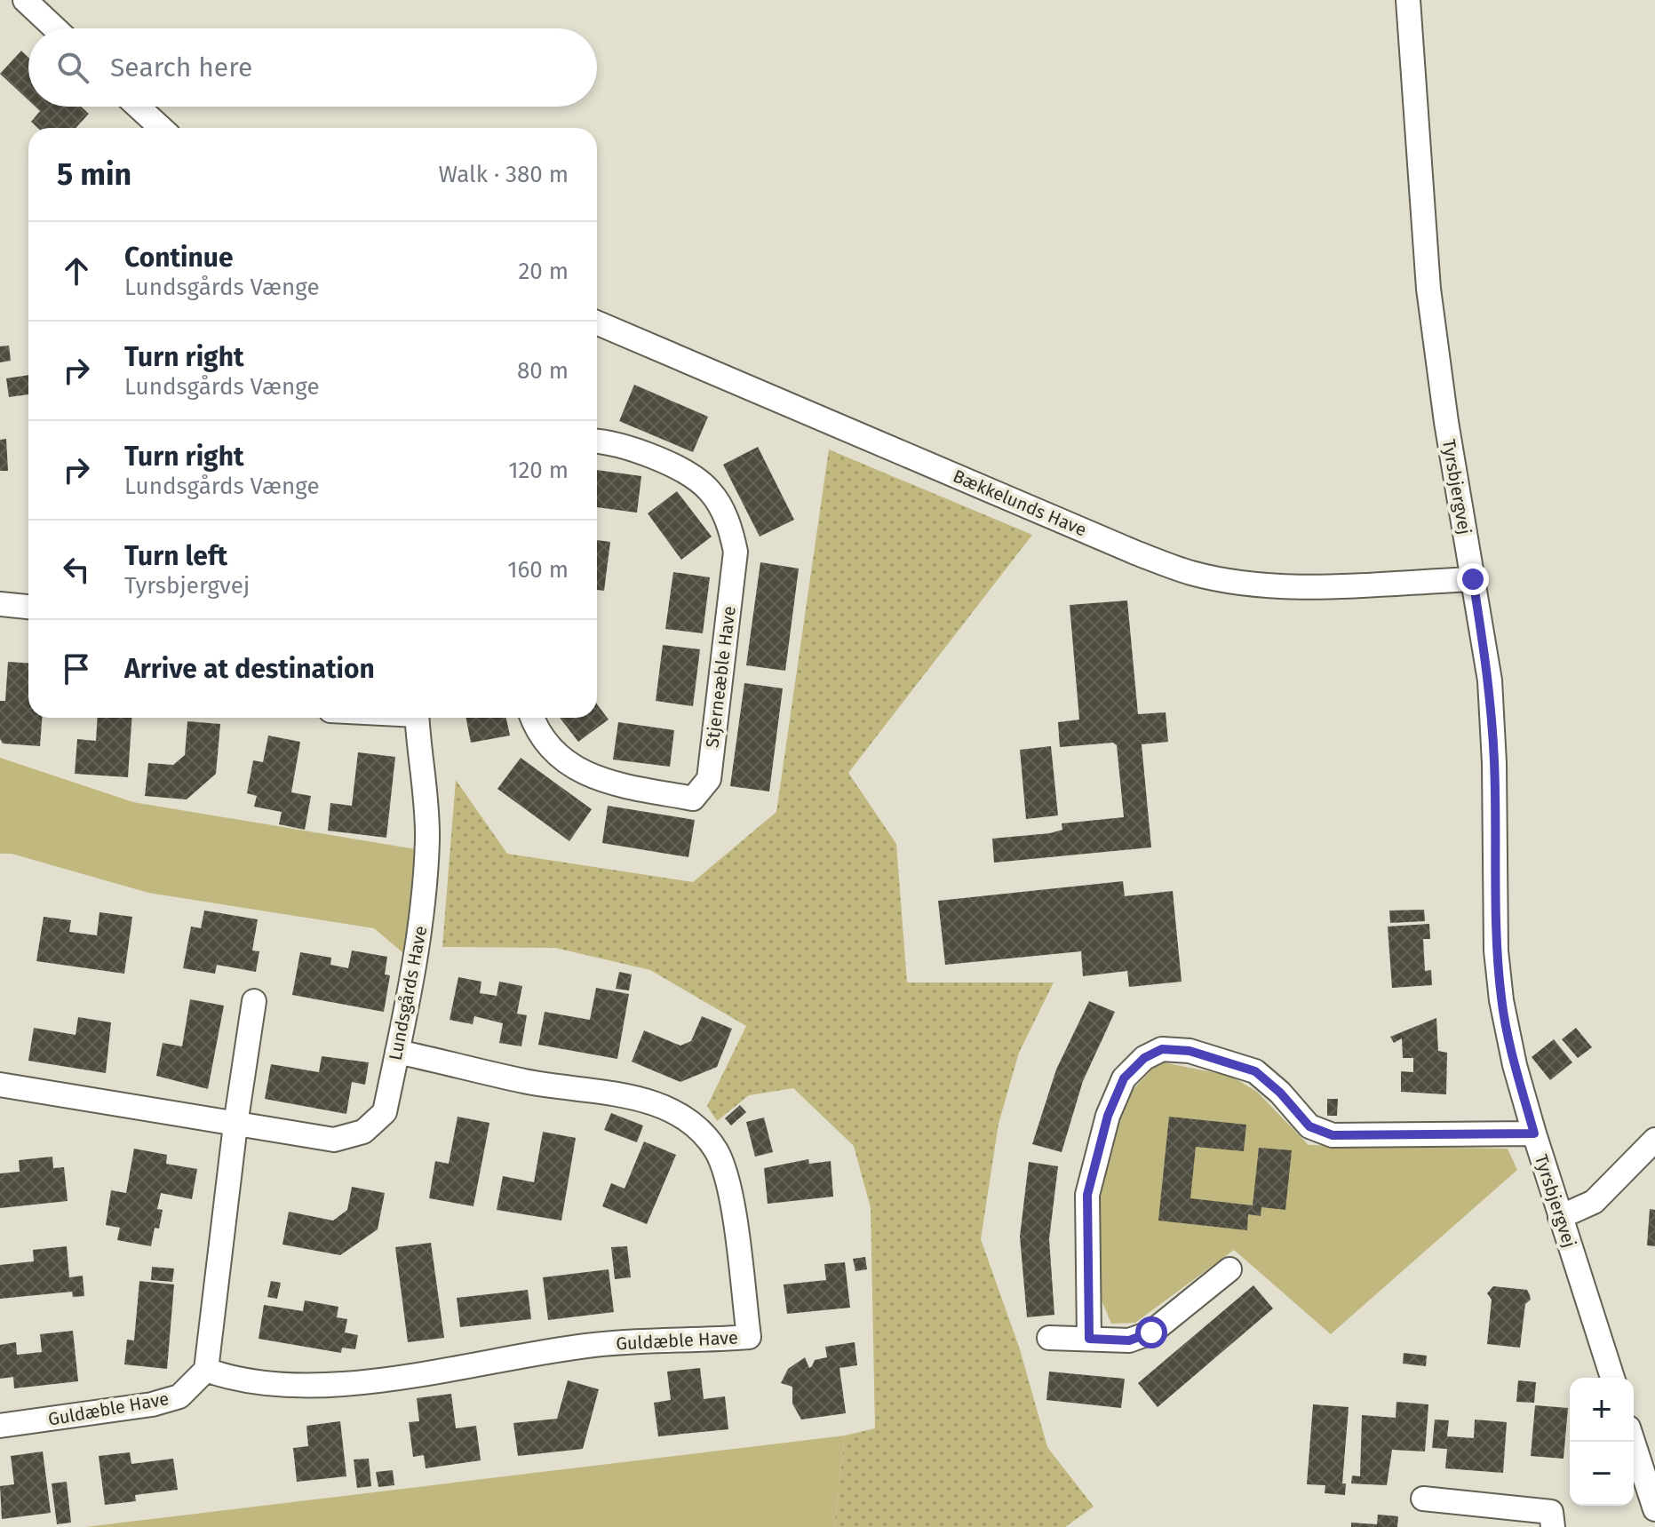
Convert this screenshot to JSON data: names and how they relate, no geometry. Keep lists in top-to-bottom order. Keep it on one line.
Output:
{"streets":{"street":["Tyrsbjergvej","Bækkelunds Have","Stjerneæble Have","Lundsgårds Have","Guldæble Have"]},"crossings":[["Tyrsbjergvej","Bækkelunds Have"],["Lundsgårds Have","Guldæble Have"]],"page":{"search":"Search here","heading":["5 min","Walk · 380 m"],"list":[["Continue","Lundsgårds Vænge","20 m"],["Turn right","Lundsgårds Vænge","80 m"],["Turn right","Lundsgårds Vænge","120 m"],["Turn left","Tyrsbjergvej","160 m"],"Arrive at destination"],"map_buttons":["+","−"]}}
